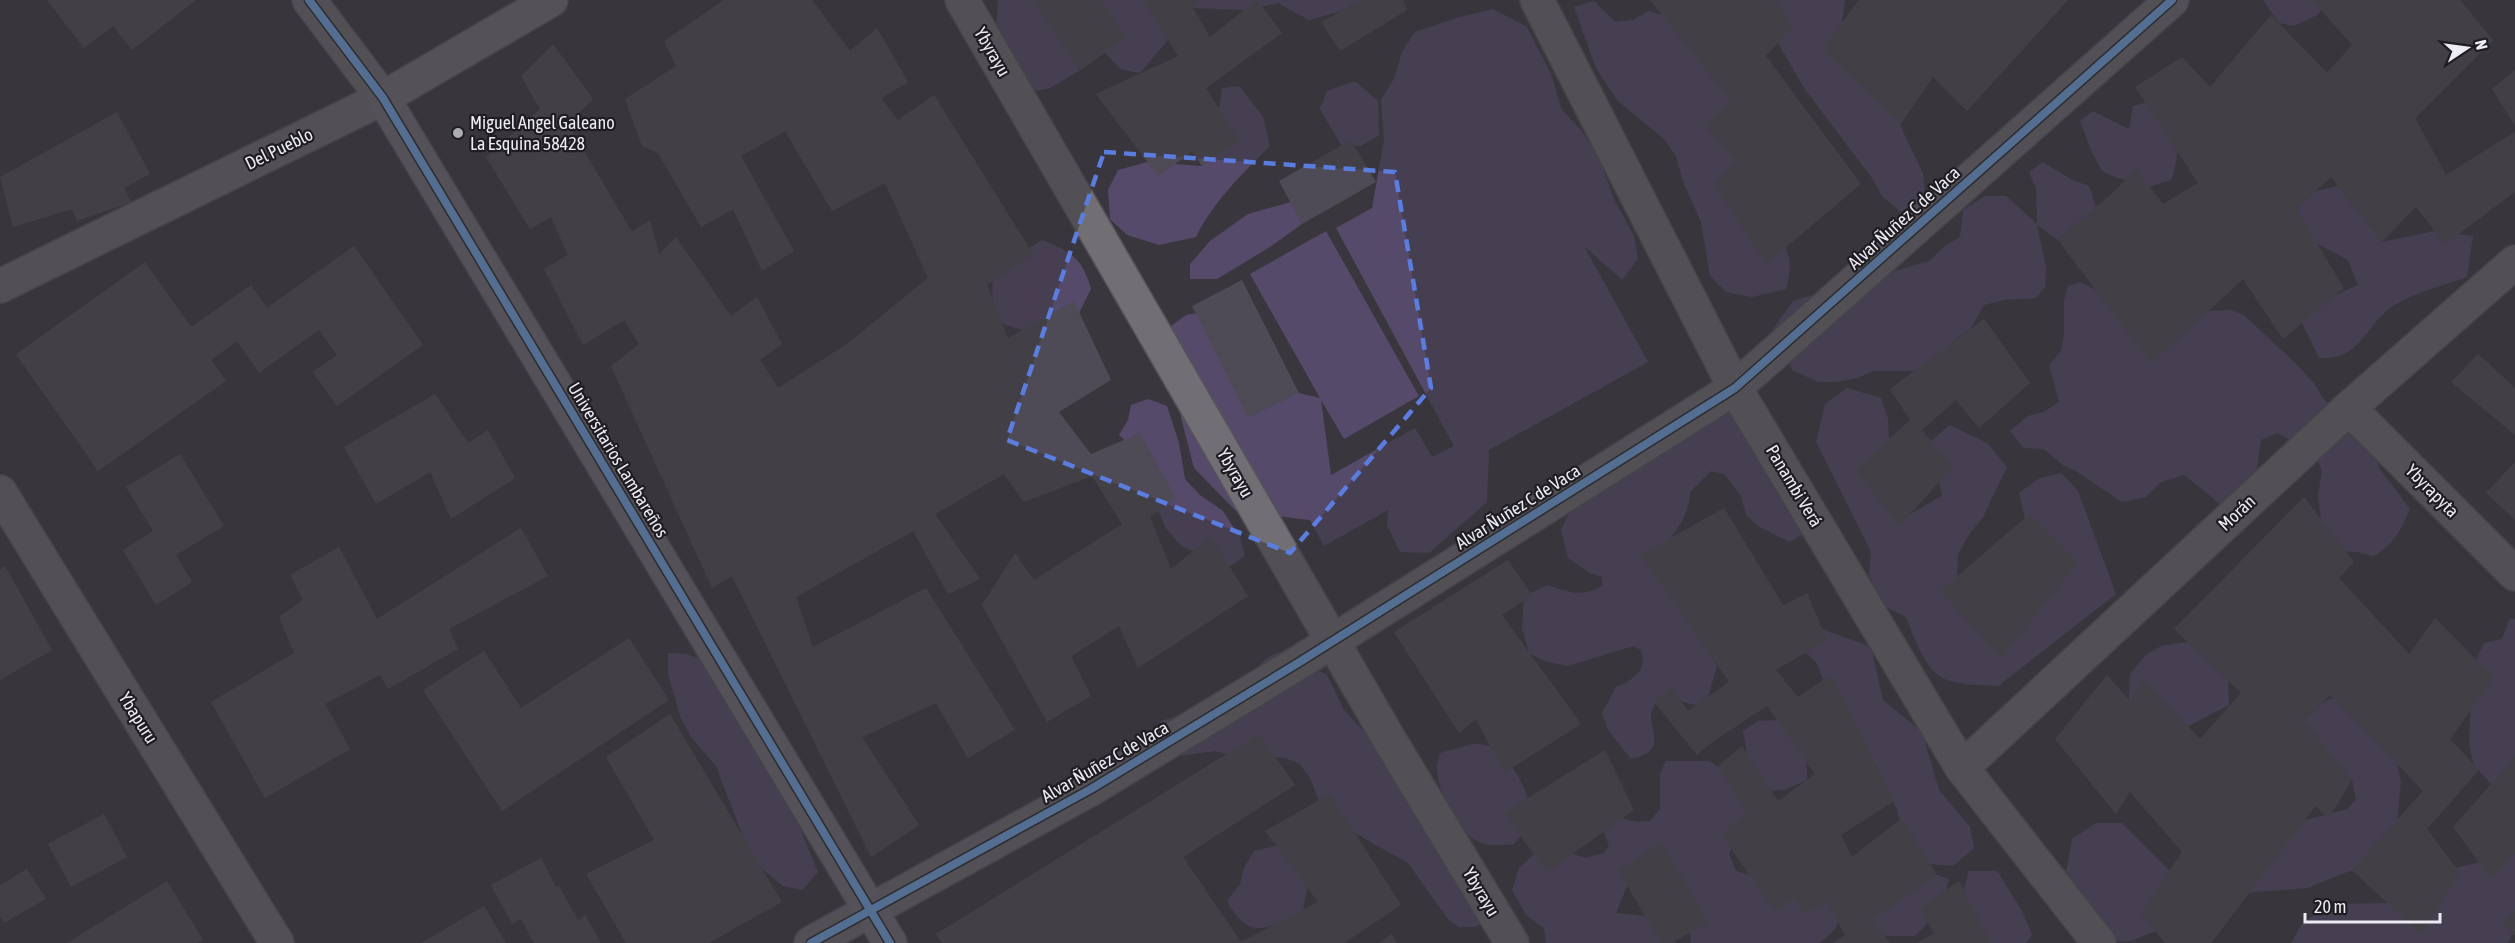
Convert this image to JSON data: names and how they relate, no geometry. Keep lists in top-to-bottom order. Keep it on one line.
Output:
{"streets":{"street":["Ybyrayu","Del Pueblo","Alvar Ñuñez C de Vaca","Universitarios Lambareños","Panambi Verá","Ybyrapyta","Morán","Ybapuru"]},"crossings":[["Ybyrayu","Alvar Ñuñez C de Vaca"],["Del Pueblo","Universitarios Lambareños"],["Alvar Ñuñez C de Vaca","Universitarios Lambareños"],["Alvar Ñuñez C de Vaca","Panambi Verá"],["Panambi Verá","Morán"],["Ybyrapyta","Morán"]],"places":["Miguel Angel Galeano La Esquina 58428"],"scale_bar":"20 m","north":"right"}
